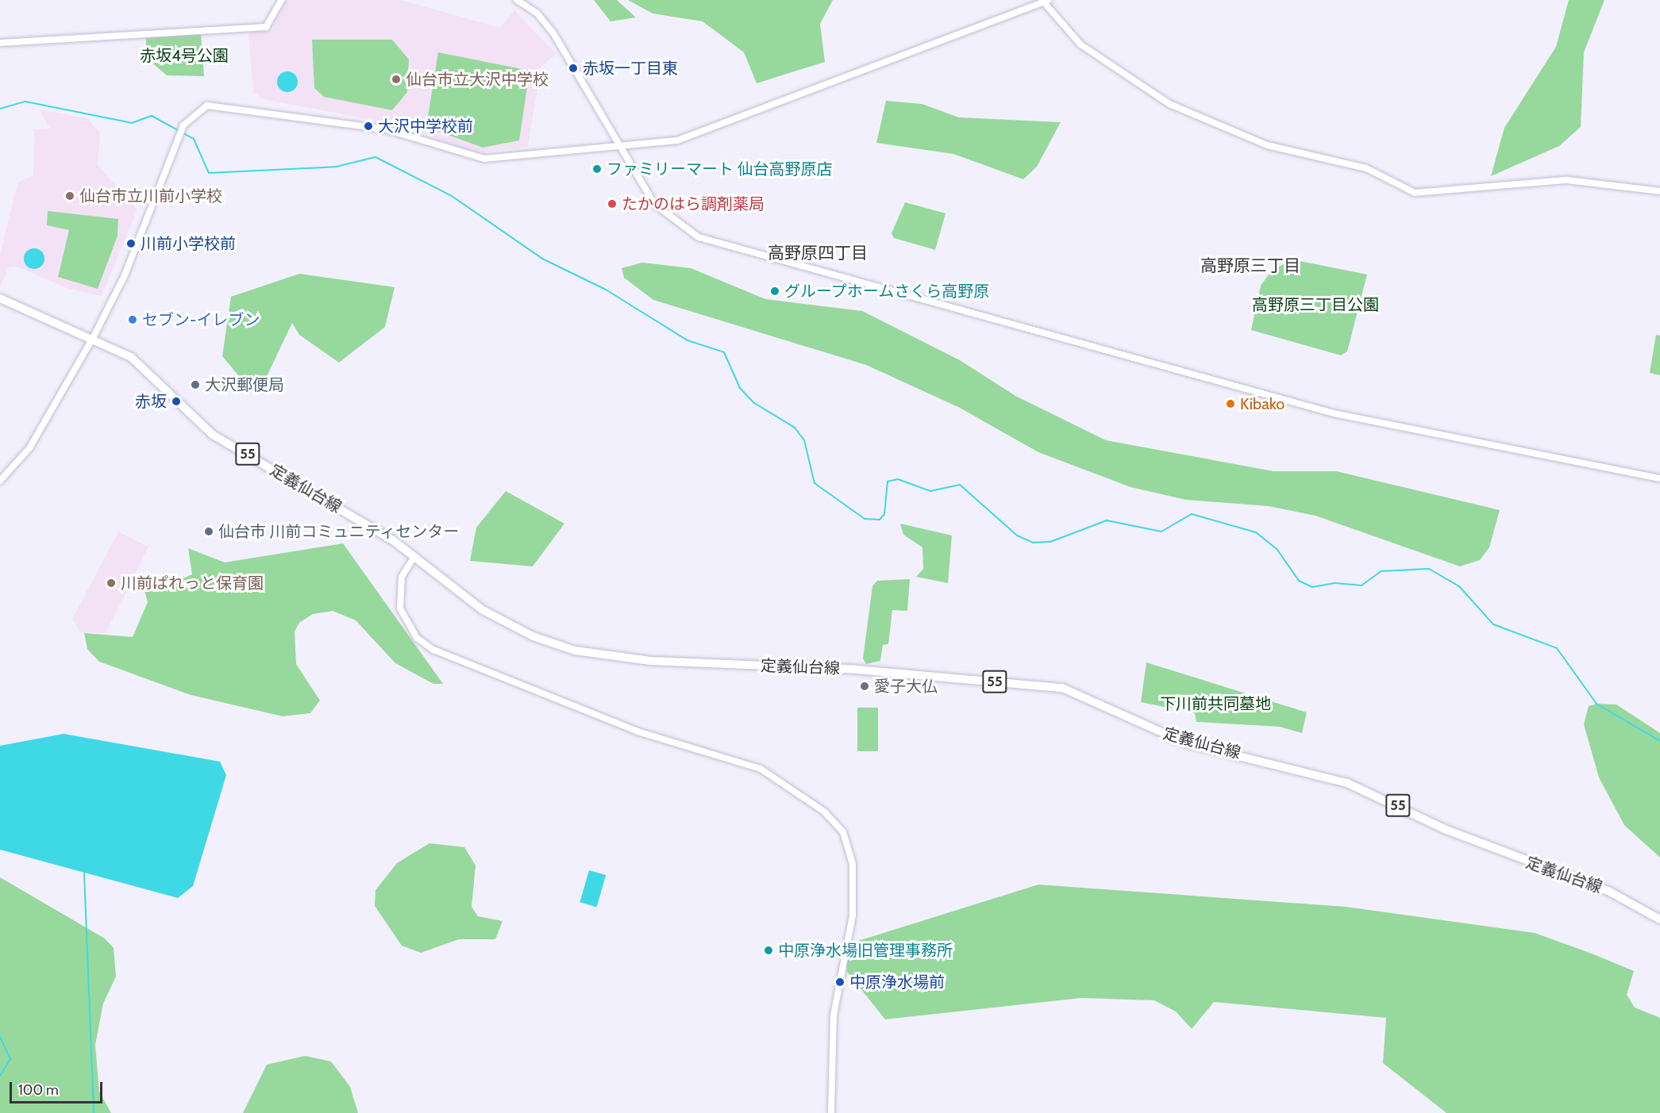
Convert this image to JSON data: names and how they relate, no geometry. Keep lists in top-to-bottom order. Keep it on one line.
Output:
{"streets":{"main road":["55","定義仙台線"]},"districts":["高野原四丁目","高野原三丁目"],"parks":["赤坂4号公園","高野原三丁目公園","下川前共同墓地"],"places":["赤坂一丁目東","仙台市立大沢中学校","大沢中学校前","ファミリーマート 仙台高野原店","仙台市立川前小学校","たかのはら調剤薬局","川前小学校前","グループホームさくら高野原","セブン-イレブン","大沢郵便局","赤坂","Kibako","仙台市 川前コミュニティセンター","川前ぱれっと保育園","愛子大仏","中原浄水場旧管理事務所","中原浄水場前"],"scale_bar":"100 m"}
